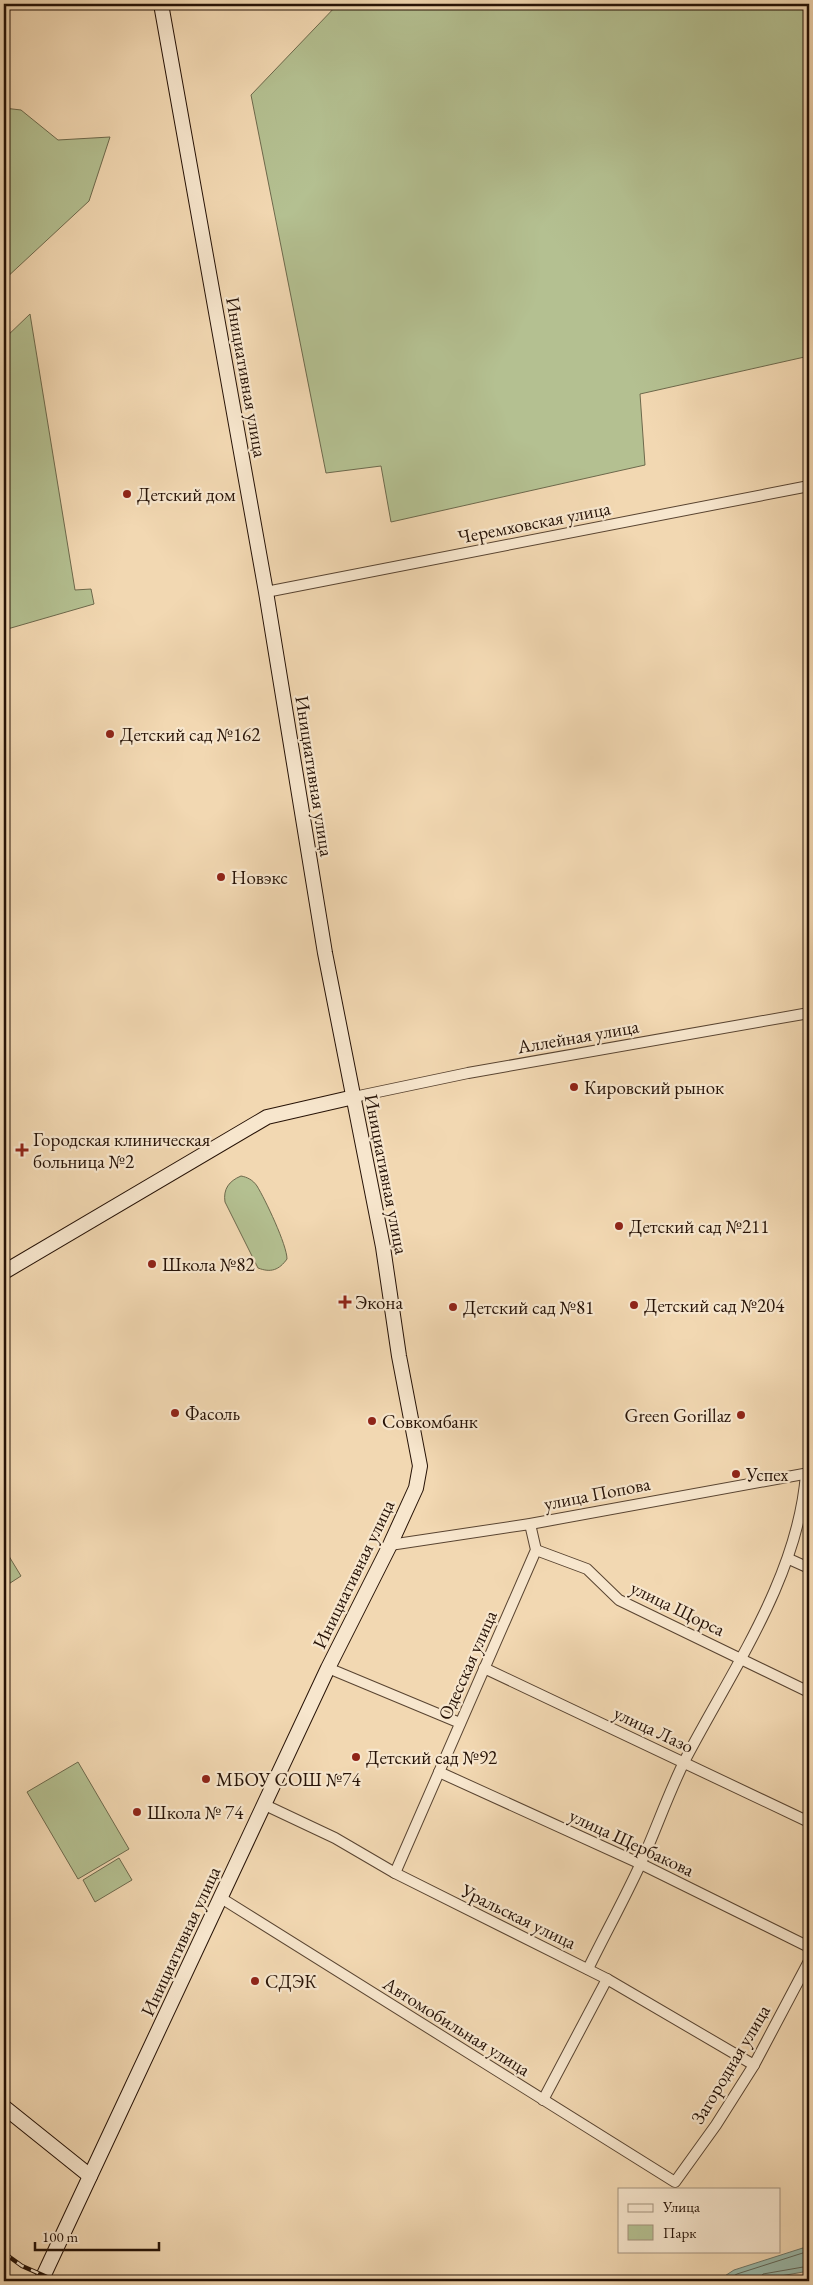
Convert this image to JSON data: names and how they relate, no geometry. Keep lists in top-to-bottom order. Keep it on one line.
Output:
{"streets":{"main road":["Инициативная улица"],"street":["Черемховская улица","Аллейная улица","улица Попова","улица Щорса","Одесская улица","улица Лазо","улица Щербакова","Уральская улица","Автомобильная улица","Загородная улица"]},"crossings":[["Инициативная улица","Черемховская улица"],["Инициативная улица","Аллейная улица"],["Инициативная улица","улица Попова"],["Инициативная улица","Уральская улица"],["Инициативная улица","Автомобильная улица"],["улица Щорса","Одесская улица"],["Одесская улица","улица Лазо"],["Одесская улица","улица Щербакова"],["Одесская улица","Уральская улица"],["Уральская улица","Загородная улица"],["Автомобильная улица","Загородная улица"]],"places":{"other":["Детский дом","Детский сад №162","Новэкс","Кировский рынок","Детский сад №211","Школа №82","Детский сад №204","Детский сад №81","Фасоль","Green Gorillaz","Совкомбанк","Успех","Детский сад №92","МБОУ СОШ №74","Школа № 74","СДЭК"],"health":["Городская клиническая больница №2","Экона"]},"legend":["Улица","Парк"],"scale_bar":"100 m"}
